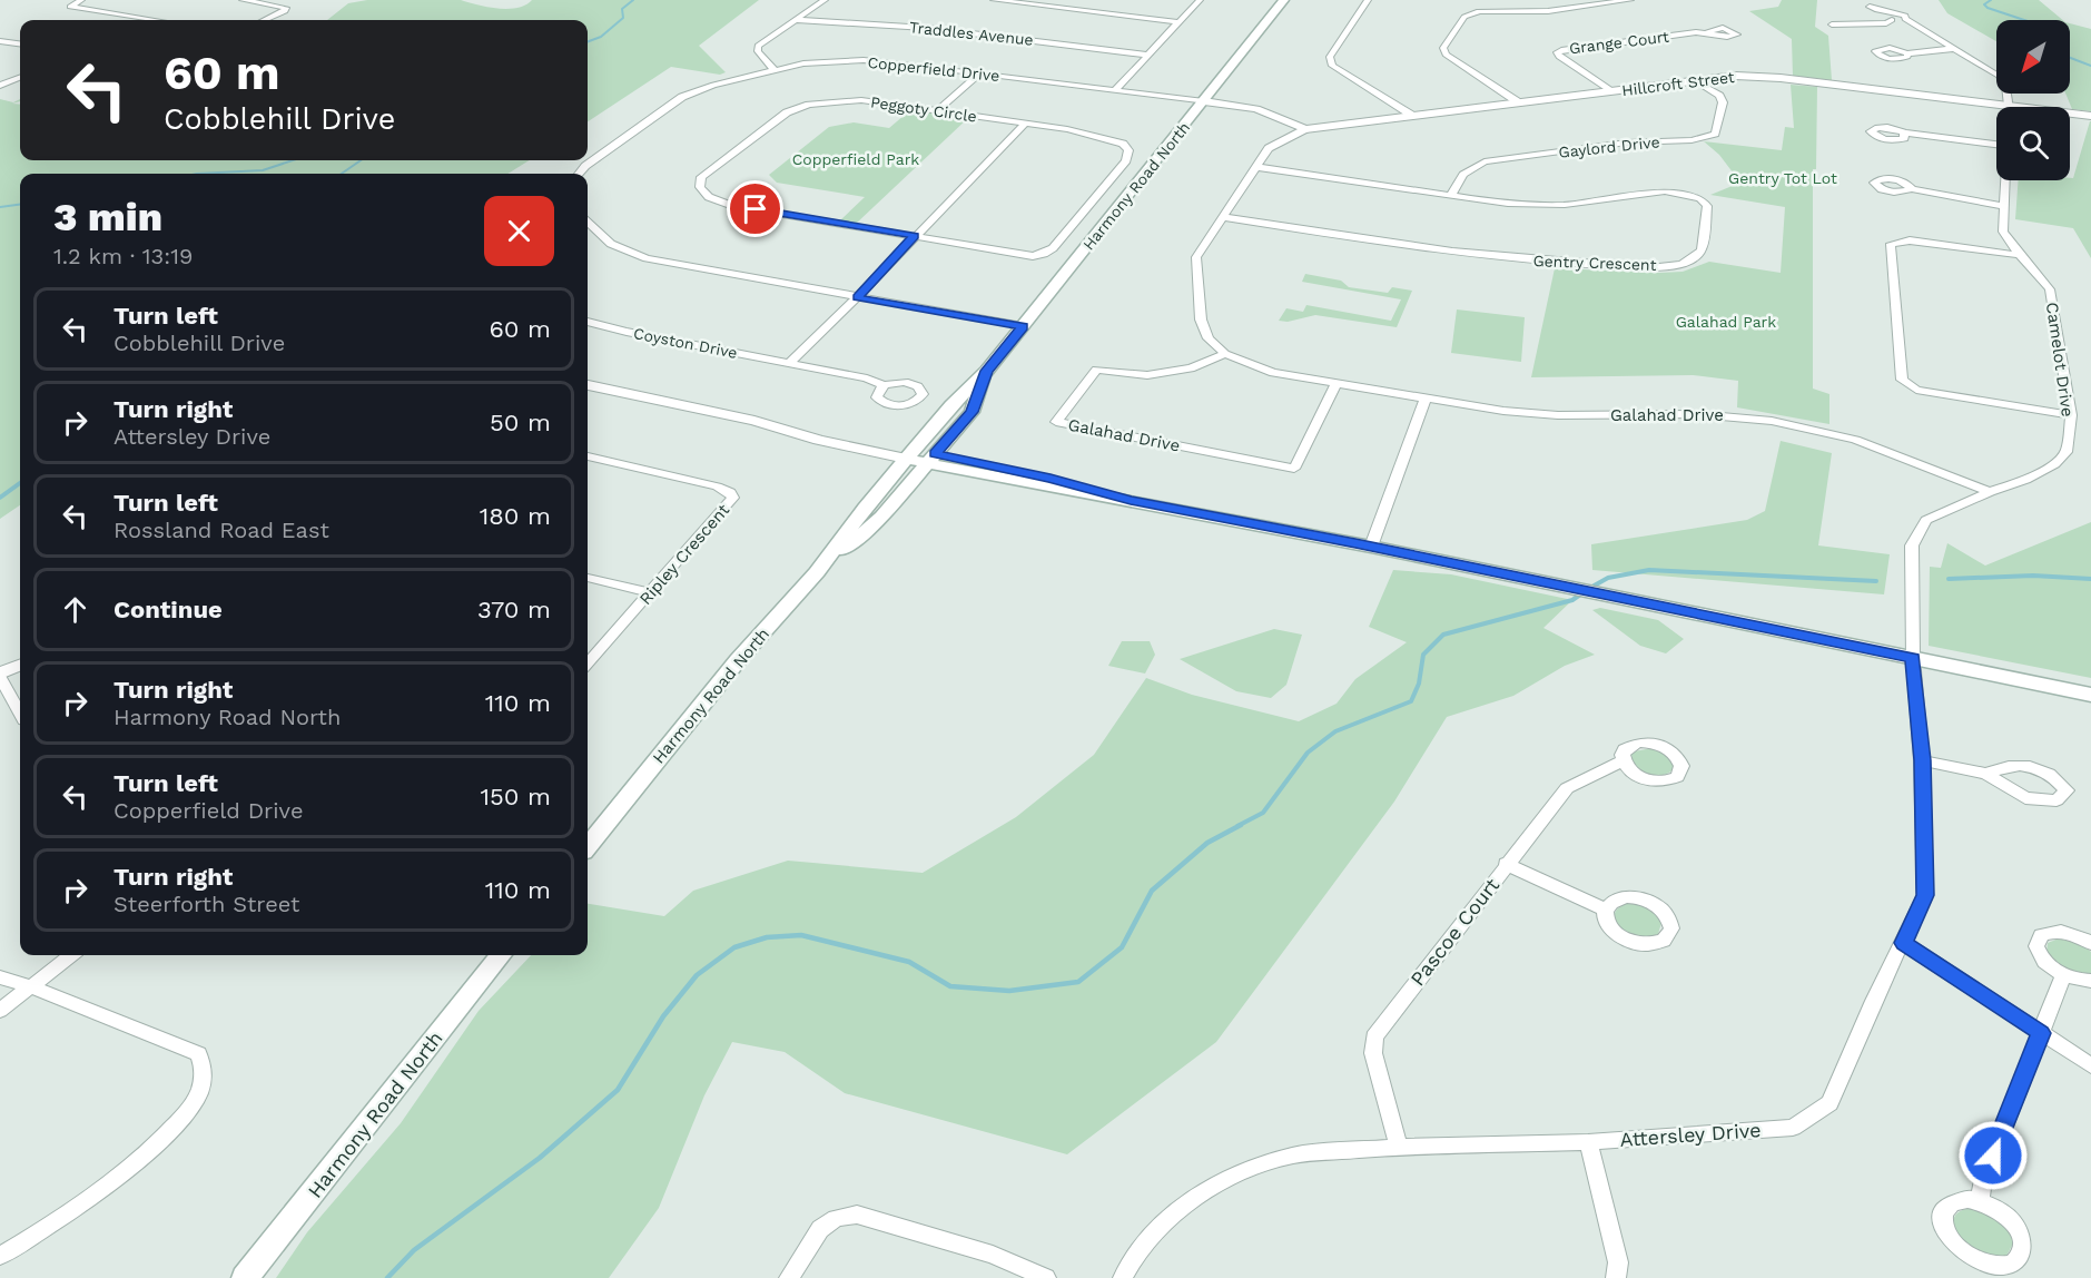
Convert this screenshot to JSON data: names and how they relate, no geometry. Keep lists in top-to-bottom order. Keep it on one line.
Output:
{"streets":{"main road":["Harmony Road North"],"street":["Traddles Avenue","Grange Court","Copperfield Drive","Hillcroft Street","Peggoty Circle","Gaylord Drive","Gentry Crescent","Coyston Drive","Camelot Drive","Galahad Drive","Ripley Crescent","Pascoe Court","Attersley Drive"]},"crossings":[["Grange Court","Hillcroft Street"],["Copperfield Drive","Harmony Road North"],["Hillcroft Street","Gaylord Drive"],["Hillcroft Street","Galahad Drive"],["Gaylord Drive","Gentry Crescent"],["Gentry Crescent","Galahad Drive"],["Camelot Drive","Galahad Drive"],["Camelot Drive","Attersley Drive"],["Pascoe Court","Attersley Drive"]],"parks":["Copperfield Park","Gentry Tot Lot","Galahad Park"],"north":"bottom left","page":{"turn":["60 m","Cobblehill Drive"],"heading":["3 min","1.2 km · 13:19"],"list":[{"name":"Turn left","note":"Cobblehill Drive","value":"60 m"},{"name":"Turn right","note":"Attersley Drive","value":"50 m"},{"name":"Turn left","note":"Rossland Road East","value":"180 m"},{"name":"Continue","value":"370 m"},{"name":"Turn right","note":"Harmony Road North","value":"110 m"},{"name":"Turn left","note":"Copperfield Drive","value":"150 m"},{"name":"Turn right","note":"Steerforth Street","value":"110 m"}]}}
